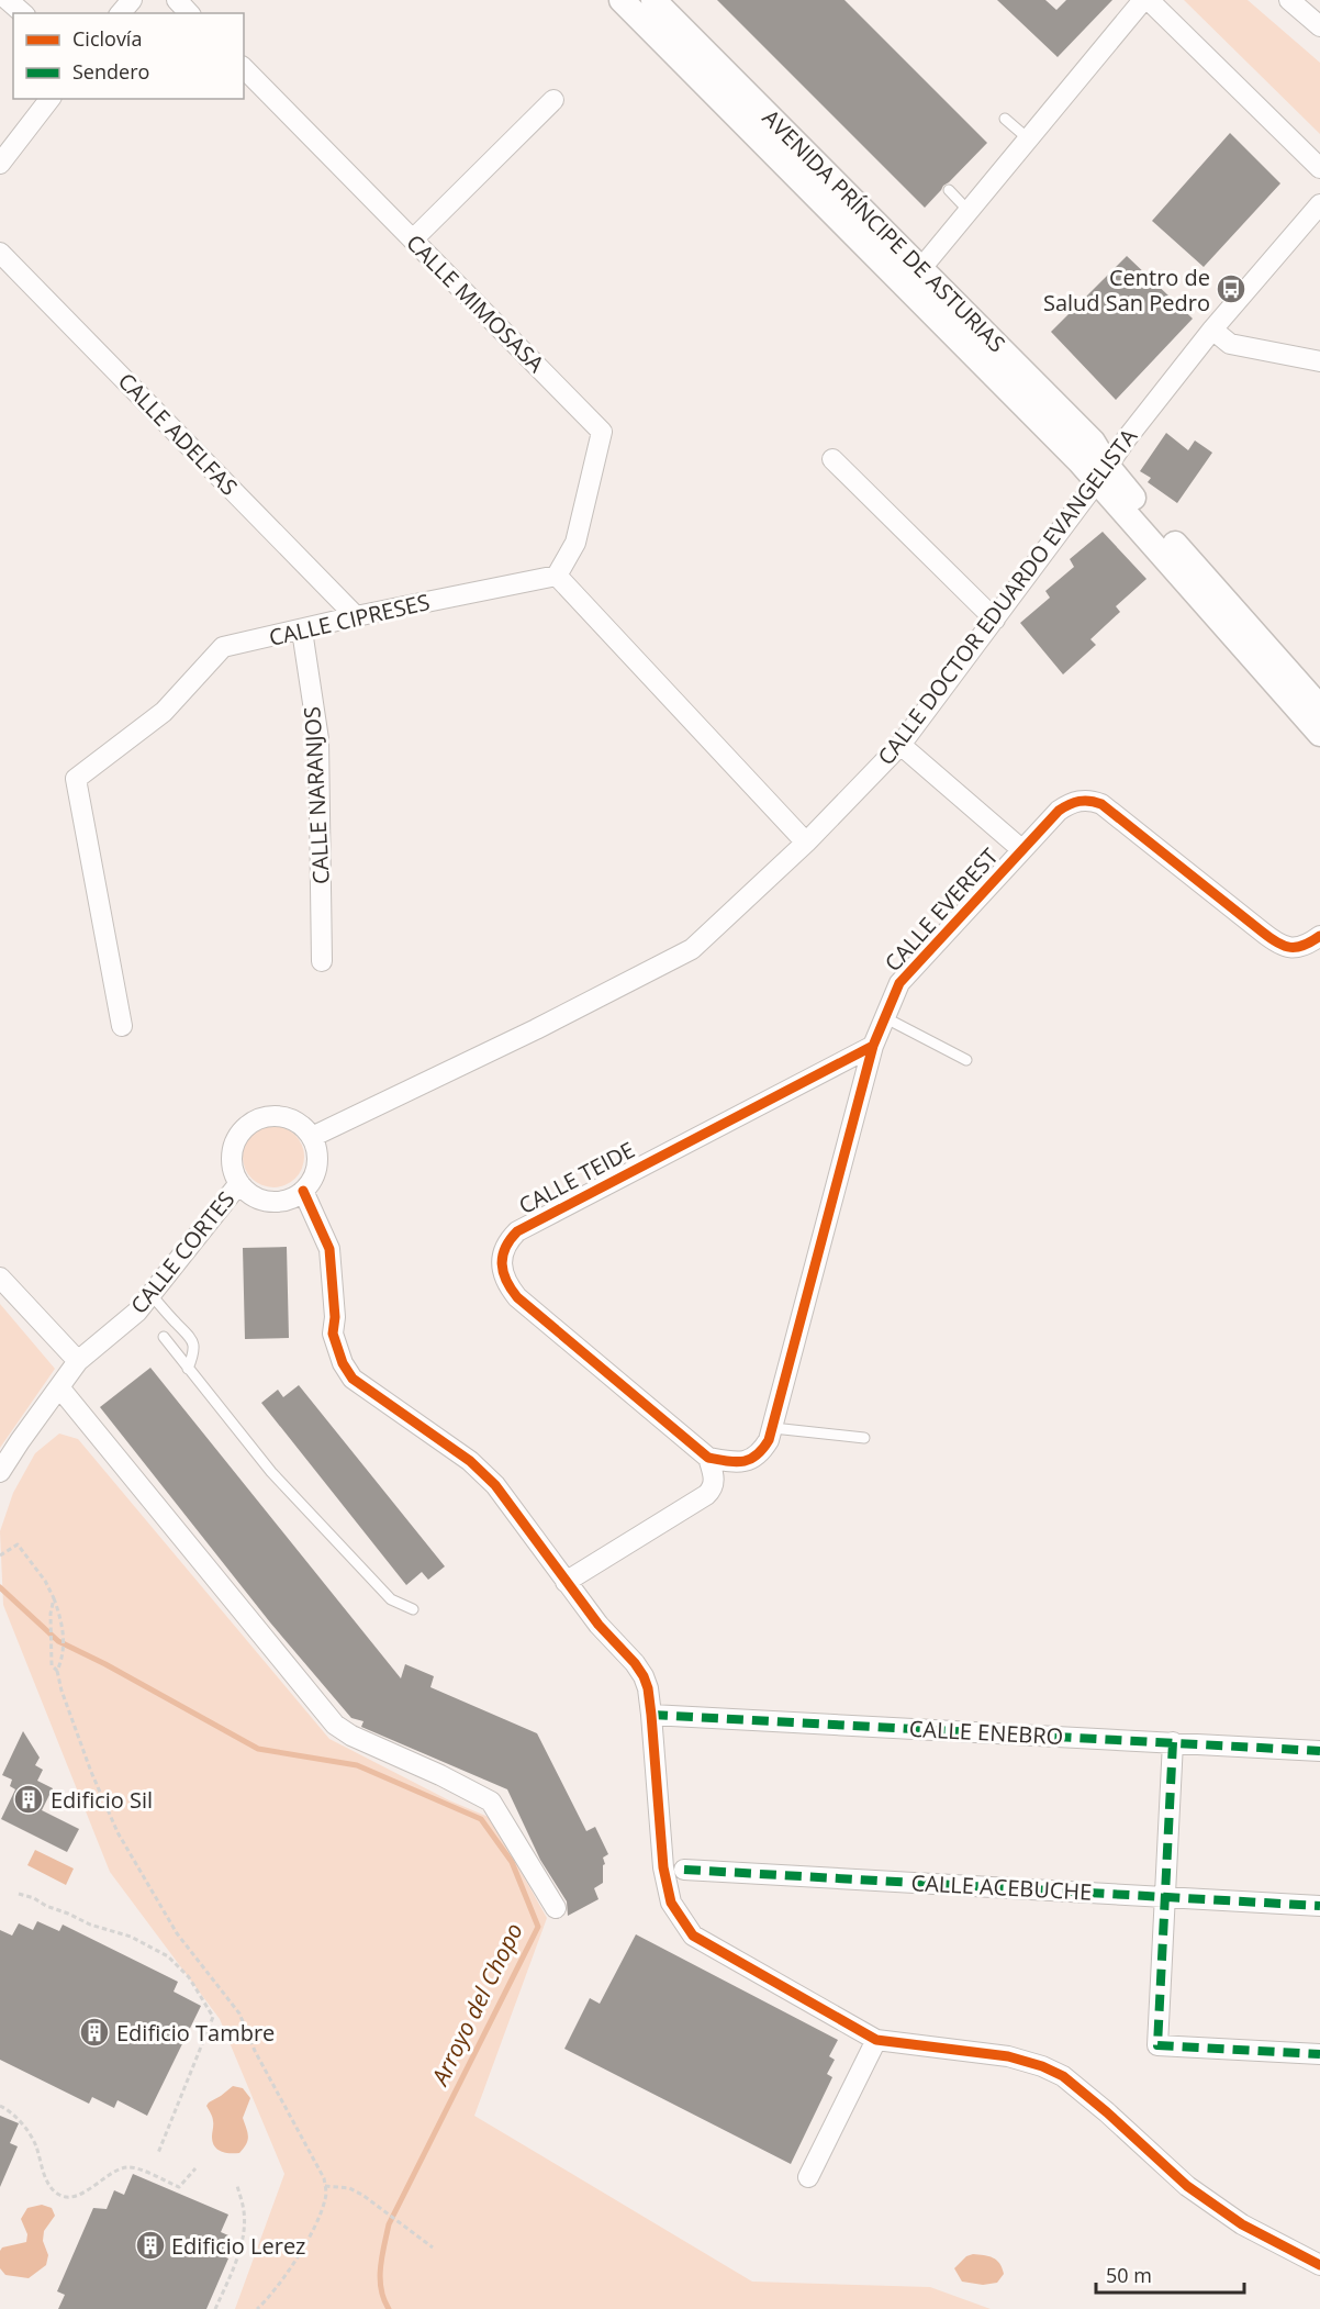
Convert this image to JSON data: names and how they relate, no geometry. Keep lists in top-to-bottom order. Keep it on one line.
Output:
{"streets":{"street":["AVENIDA PRÍNCIPE DE ASTURIAS","CALLE MIMOSASA","CALLE ADELFAS","CALLE DOCTOR EDUARDO EVANGELISTA","CALLE CIPRESES","CALLE NARANJOS","CALLE EVEREST","CALLE TEIDE","CALLE CORTES","CALLE ENEBRO","CALLE ACEBUCHE"]},"crossings":[["AVENIDA PRÍNCIPE DE ASTURIAS","CALLE DOCTOR EDUARDO EVANGELISTA"],["CALLE MIMOSASA","CALLE CIPRESES"],["CALLE ADELFAS","CALLE CIPRESES"],["CALLE DOCTOR EDUARDO EVANGELISTA","CALLE CORTES"],["CALLE CIPRESES","CALLE NARANJOS"],["CALLE EVEREST","CALLE TEIDE"]],"water":["Arroyo del Chopo"],"places":{"bus stop":["Centro de Salud San Pedro"],"building":["Edificio Sil","Edificio Tambre","Edificio Lerez"]},"legend":["Ciclovía","Sendero"],"scale_bar":"50 m"}
